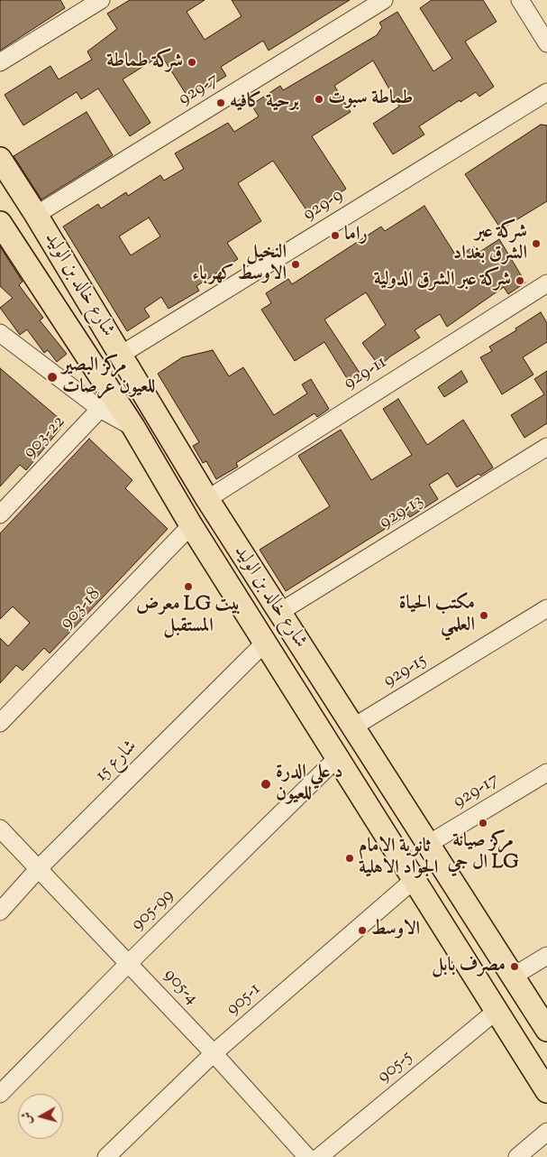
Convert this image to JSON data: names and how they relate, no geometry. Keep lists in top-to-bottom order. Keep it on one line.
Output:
{"streets":{"main road":["شارع خالد بن الوليد"],"street":["929-7","929-9","929-11","903-22","929-13","903-18","929-15","شارع 15","929-17","905-99","905-4","905-1","905-5"]},"crossings":[["929-7","شارع خالد بن الوليد"],["929-9","شارع خالد بن الوليد"],["شارع خالد بن الوليد","929-11"],["شارع خالد بن الوليد","929-13"],["شارع خالد بن الوليد","903-18"],["شارع خالد بن الوليد","929-15"],["شارع خالد بن الوليد","شارع 15"],["شارع خالد بن الوليد","929-17"],["شارع خالد بن الوليد","905-99"],["شارع خالد بن الوليد","905-1"],["شارع خالد بن الوليد","905-5"],["شارع 15","905-4"],["905-99","905-4"],["905-4","905-1"]],"places":["شركة طماطة","طماطة سبوت","برحية كافيه","راما","شركة عبر الشرق بغداد","النخيل الاوسط كهرباء","شركة عبر الشرق الدولية","مركز البصير للعيون عرصات","معرض LG بيت المستقبل","مكتب الحياة العلمي","د علي الدرة للعيون","مركز صيانة ال جي LG","ثانوية الامام الجواد الاهلية","الاوسط","مصرف بابل"],"north":"left"}
